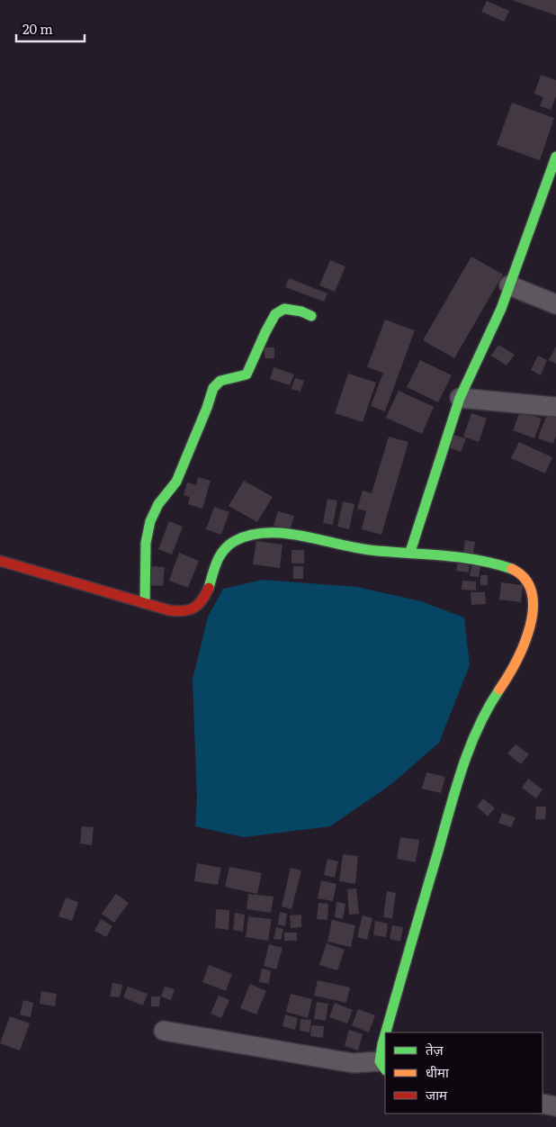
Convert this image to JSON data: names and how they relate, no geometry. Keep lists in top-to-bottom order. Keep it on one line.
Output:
{"legend":["तेज़","धीमा","जाम"],"scale_bar":"20 m"}
